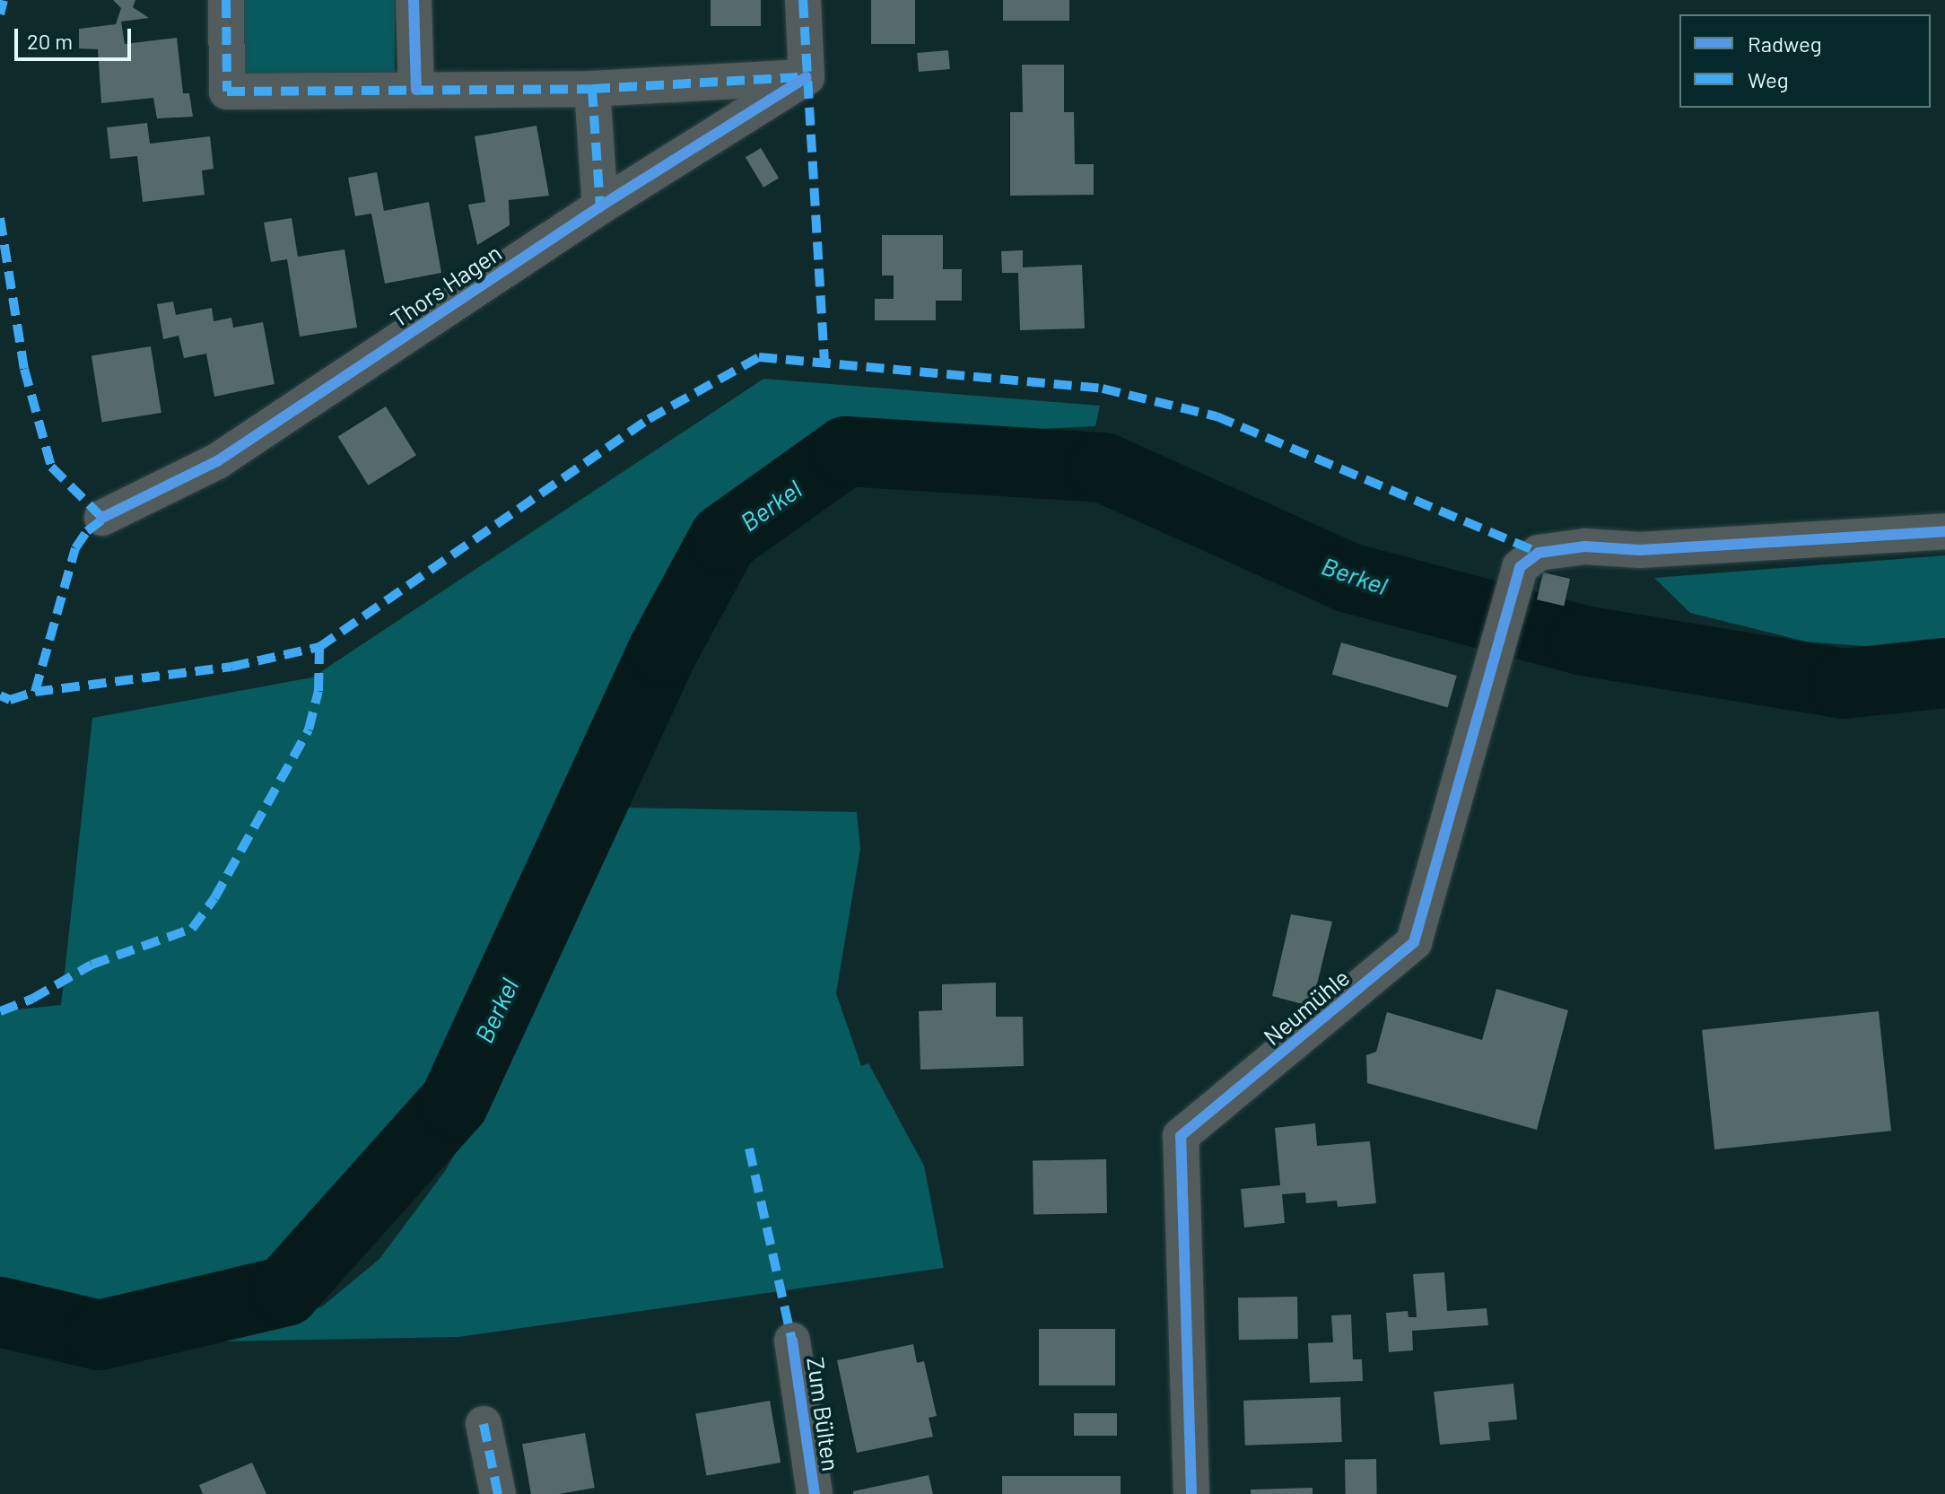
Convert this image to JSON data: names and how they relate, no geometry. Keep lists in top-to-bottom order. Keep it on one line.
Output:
{"streets":{"street":["Thors Hagen","Neumühle","Zum Bülten"]},"water":["Berkel"],"legend":["Radweg","Weg"],"scale_bar":"20 m"}
